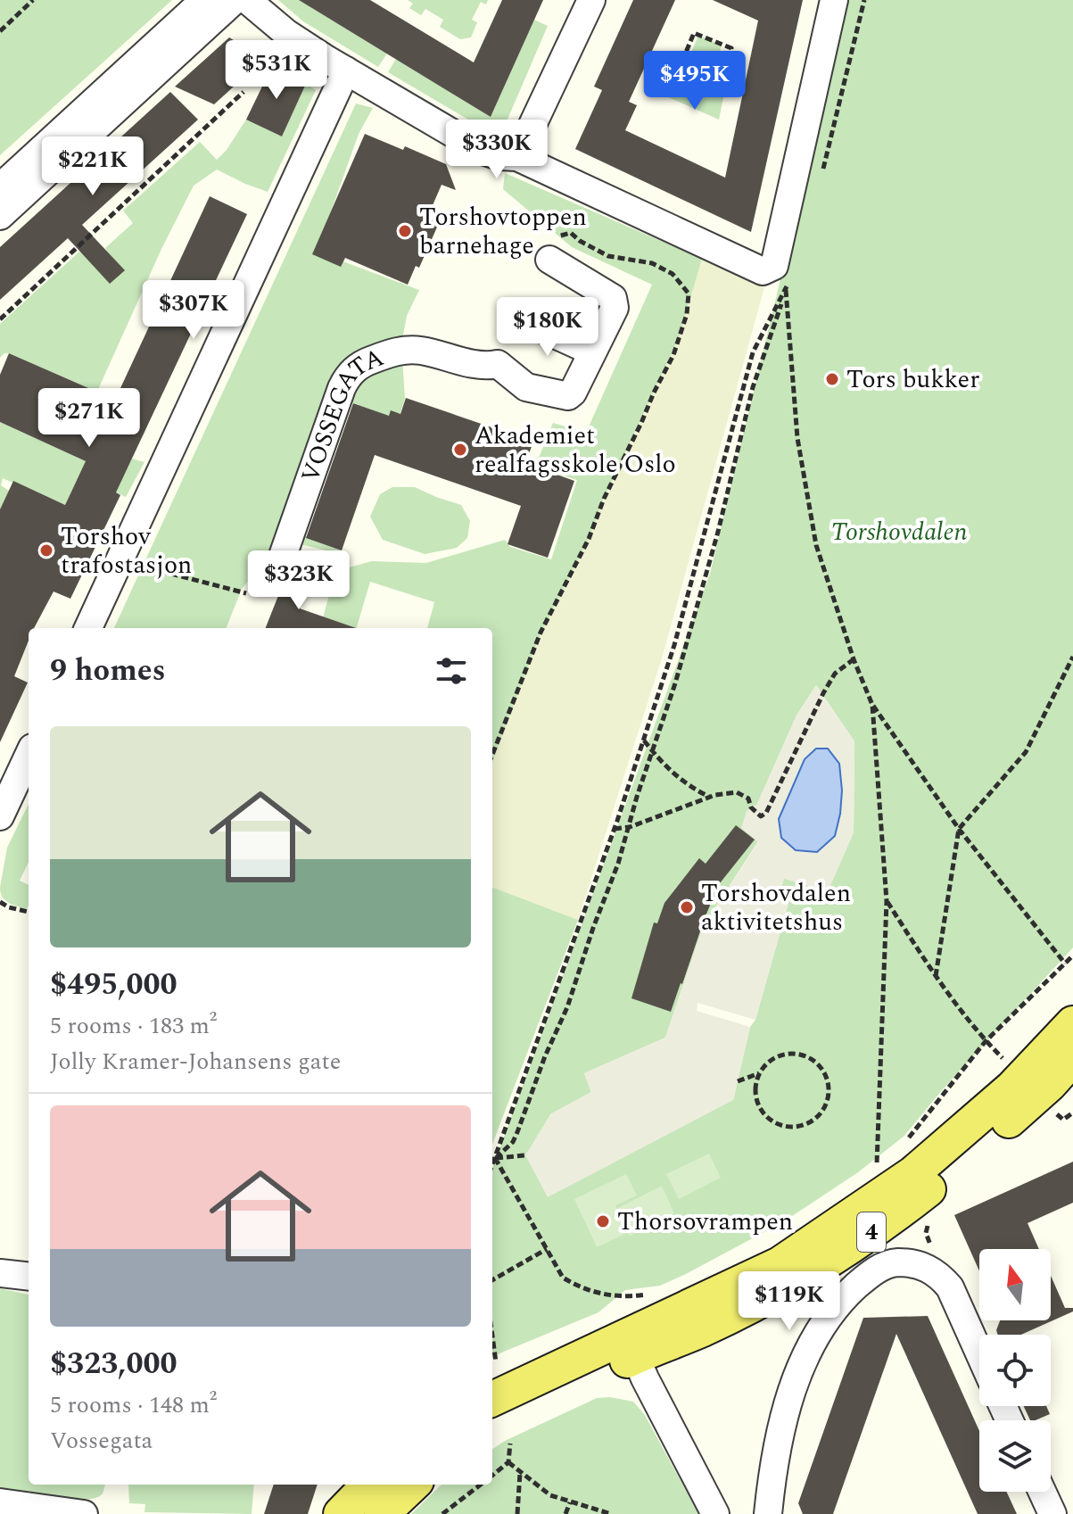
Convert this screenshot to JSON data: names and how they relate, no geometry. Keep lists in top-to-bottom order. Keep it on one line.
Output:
{"streets":{"main road":["4"],"street":["VOSSEGATA"]},"parks":["Torshovdalen"],"places":["Torshovtoppen barnehage","Tors bukker","Akademiet realfagsskole Oslo","Torshov trafostasjon","Torshovdalen aktivitetshus","Thorsovrampen"],"north":"top","page":{"price":["$531K","$495K","$330K","$221K","$307K","$180K","$271K","$323K","$119K"],"heading":"9 homes","list":[{"name":"$495,000","note":"5 rooms · 183 m² · Jolly Kramer-Johansens gate"},{"name":"$323,000","note":"5 rooms · 148 m² · Vossegata"}]}}
